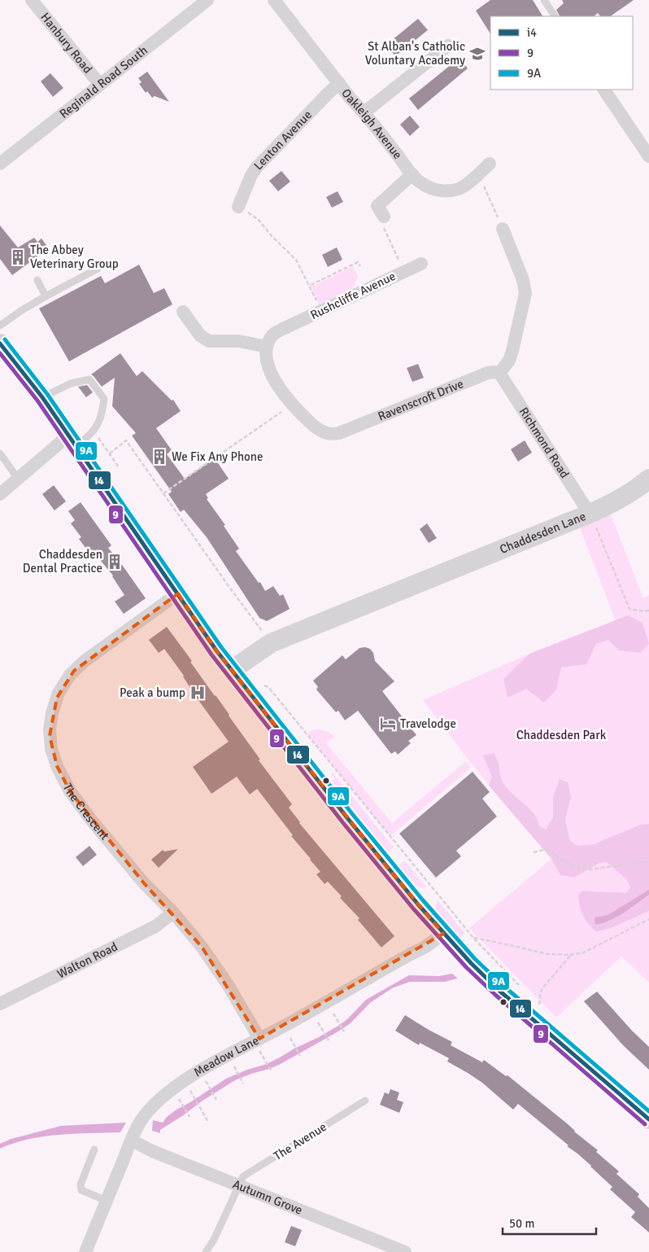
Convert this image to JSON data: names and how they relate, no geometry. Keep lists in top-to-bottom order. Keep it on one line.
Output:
{"streets":{"street":["Hanbury Road","Reginald Road South","Oakleigh Avenue","Lenton Avenue","Rushcliffe Avenue","Ravenscroft Drive","Richmond Road","Chaddesden Lane","The Crescent","Walton Road","Meadow Lane","Autumn Grove"],"lane":["The Avenue"]},"crossings":[["Hanbury Road","Reginald Road South"],["Oakleigh Avenue","Lenton Avenue"],["Rushcliffe Avenue","Ravenscroft Drive"],["Ravenscroft Drive","Richmond Road"],["Richmond Road","Chaddesden Lane"],["The Crescent","Walton Road"],["The Crescent","Meadow Lane"],["Meadow Lane","Autumn Grove"],["The Avenue","Autumn Grove"]],"parks":["Chaddesden Park"],"places":{"school or university":["St Alban's Catholic Voluntary Academy"],"building":["The Abbey Veterinary Group","We Fix Any Phone","Chaddesden Dental Practice"],"hospital":["Peak a bump"],"hotel":["Travelodge"]},"lines":["transit line 9A","transit line i4","transit line 9"],"legend":["i4","9","9A"],"scale_bar":"50 m"}
